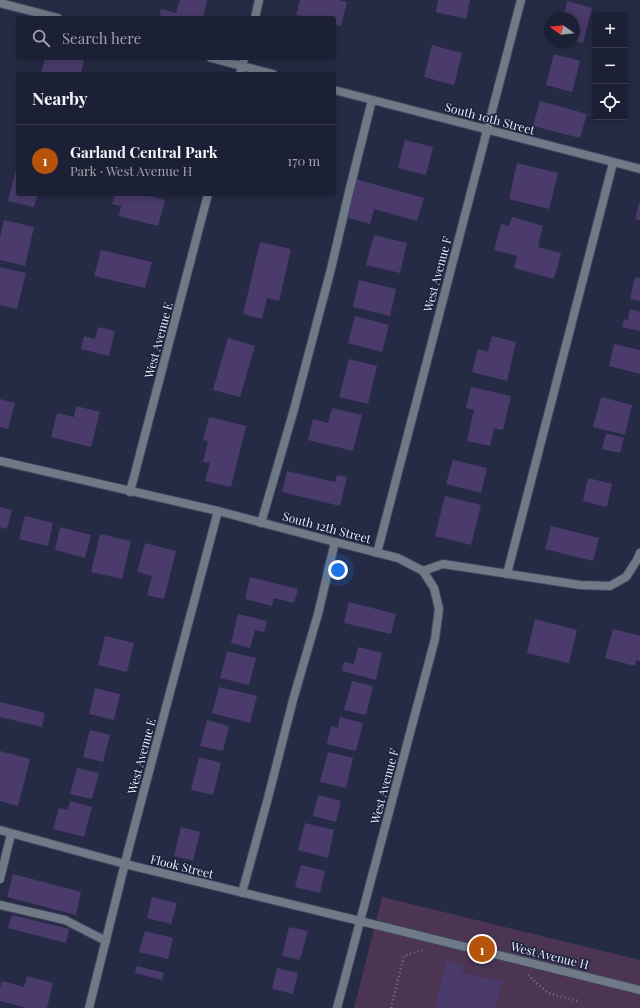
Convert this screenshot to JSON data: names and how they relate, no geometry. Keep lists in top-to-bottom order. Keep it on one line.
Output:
{"streets":{"street":["South 10th Street","West Avenue F","West Avenue E","South 12th Street","Flook Street","West Avenue H"]},"crossings":[["South 10th Street","West Avenue F"],["West Avenue F","South 12th Street"],["West Avenue F","Flook Street"],["West Avenue F","West Avenue H"],["West Avenue E","South 12th Street"],["West Avenue E","Flook Street"],["Flook Street","West Avenue H"]],"north":"left","page":{"map_buttons":["+","−"],"search":"Search here","heading":"Nearby","list":[{"mark":"1","name":"Garland Central Park","note":"Park · West Avenue H","value":"170 m"}],"pins":"1"}}
